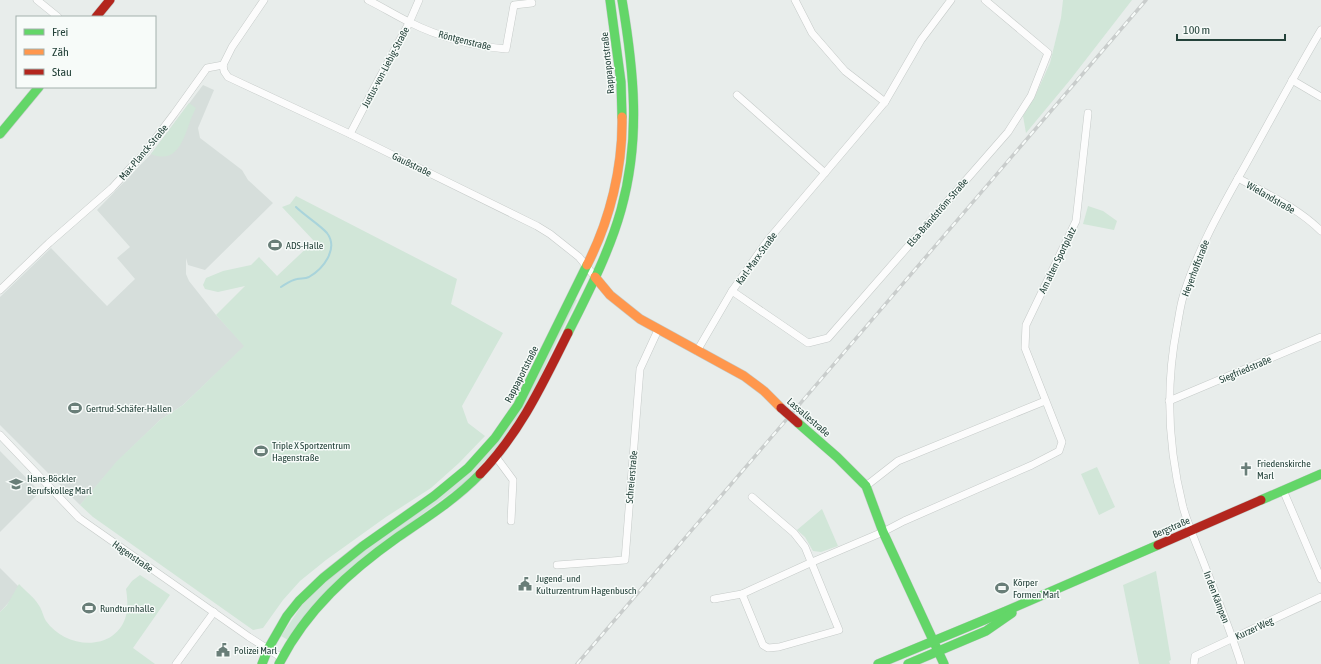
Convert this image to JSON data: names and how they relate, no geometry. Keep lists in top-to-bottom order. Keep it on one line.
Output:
{"streets":{"main road":["Rappaportstraße","Lassallestraße","Bergstraße"],"street":["Röntgenstraße","Justus-von-Liebig-Straße","Max-Planck-Straße","Gaußstraße","Wielandstraße","Elsa-Brändström-Straße","Karl-Marx-Straße","Am alten Sportplatz","Heyerhoffstraße","Siegfriedstraße","Schreierstraße","Hagenstraße","In den Kämpen","Kurzer Weg"]},"crossings":[["Röntgenstraße","Justus-von-Liebig-Straße"],["Rappaportstraße","Gaußstraße"],["Rappaportstraße","Hagenstraße"],["Justus-von-Liebig-Straße","Gaußstraße"],["Max-Planck-Straße","Gaußstraße"],["Gaußstraße","Lassallestraße"],["Wielandstraße","Heyerhoffstraße"],["Elsa-Brändström-Straße","Karl-Marx-Straße"],["Karl-Marx-Straße","Lassallestraße"],["Am alten Sportplatz","Lassallestraße"],["Heyerhoffstraße","Siegfriedstraße"],["Heyerhoffstraße","Bergstraße"],["Heyerhoffstraße","In den Kämpen"],["Lassallestraße","Schreierstraße"],["Lassallestraße","Bergstraße"],["Bergstraße","In den Kämpen"],["In den Kämpen","Kurzer Weg"]],"places":{"sports":["ADS-Halle","Gertrud-Schäfer-Hallen","Triple X Sportzentrum Hagenstraße","Körper Formen Marl","Rundturnhalle"],"church":["Friedenskirche Marl"],"school or university":["Hans-Böckler Berufskolleg Marl"],"public building":["Jugend- und Kulturzentrum Hagenbusch","Polizei Marl"]},"legend":["Frei","Zäh","Stau"],"scale_bar":"100 m"}
